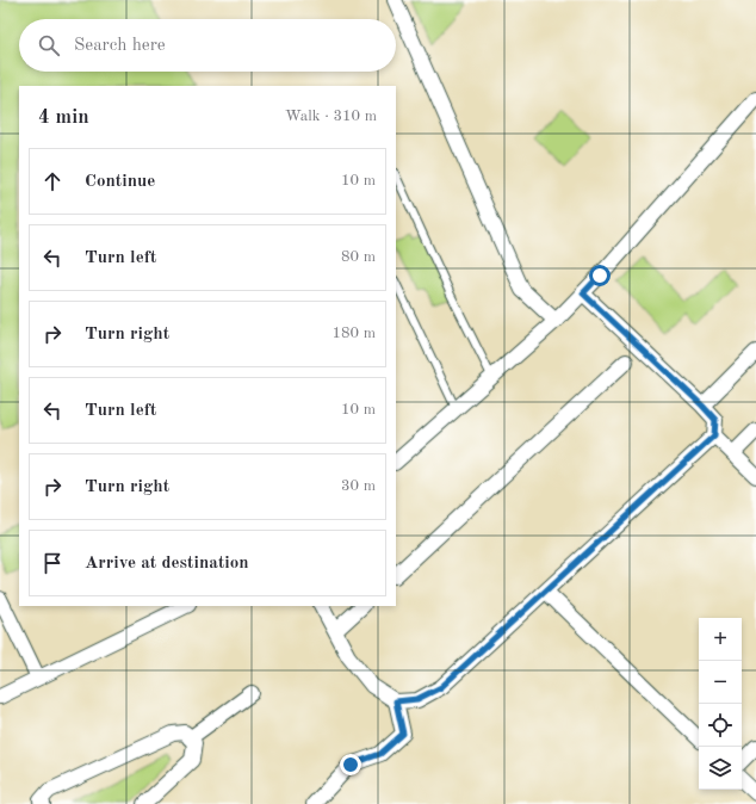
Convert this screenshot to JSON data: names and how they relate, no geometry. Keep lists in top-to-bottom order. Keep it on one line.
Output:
{"page":{"search":"Search here","heading":["4 min","Walk · 310 m"],"list":[["Continue","10 m"],["Turn left","80 m"],["Turn right","180 m"],["Turn left","10 m"],["Turn right","30 m"],"Arrive at destination"],"map_buttons":["+","−"]}}
